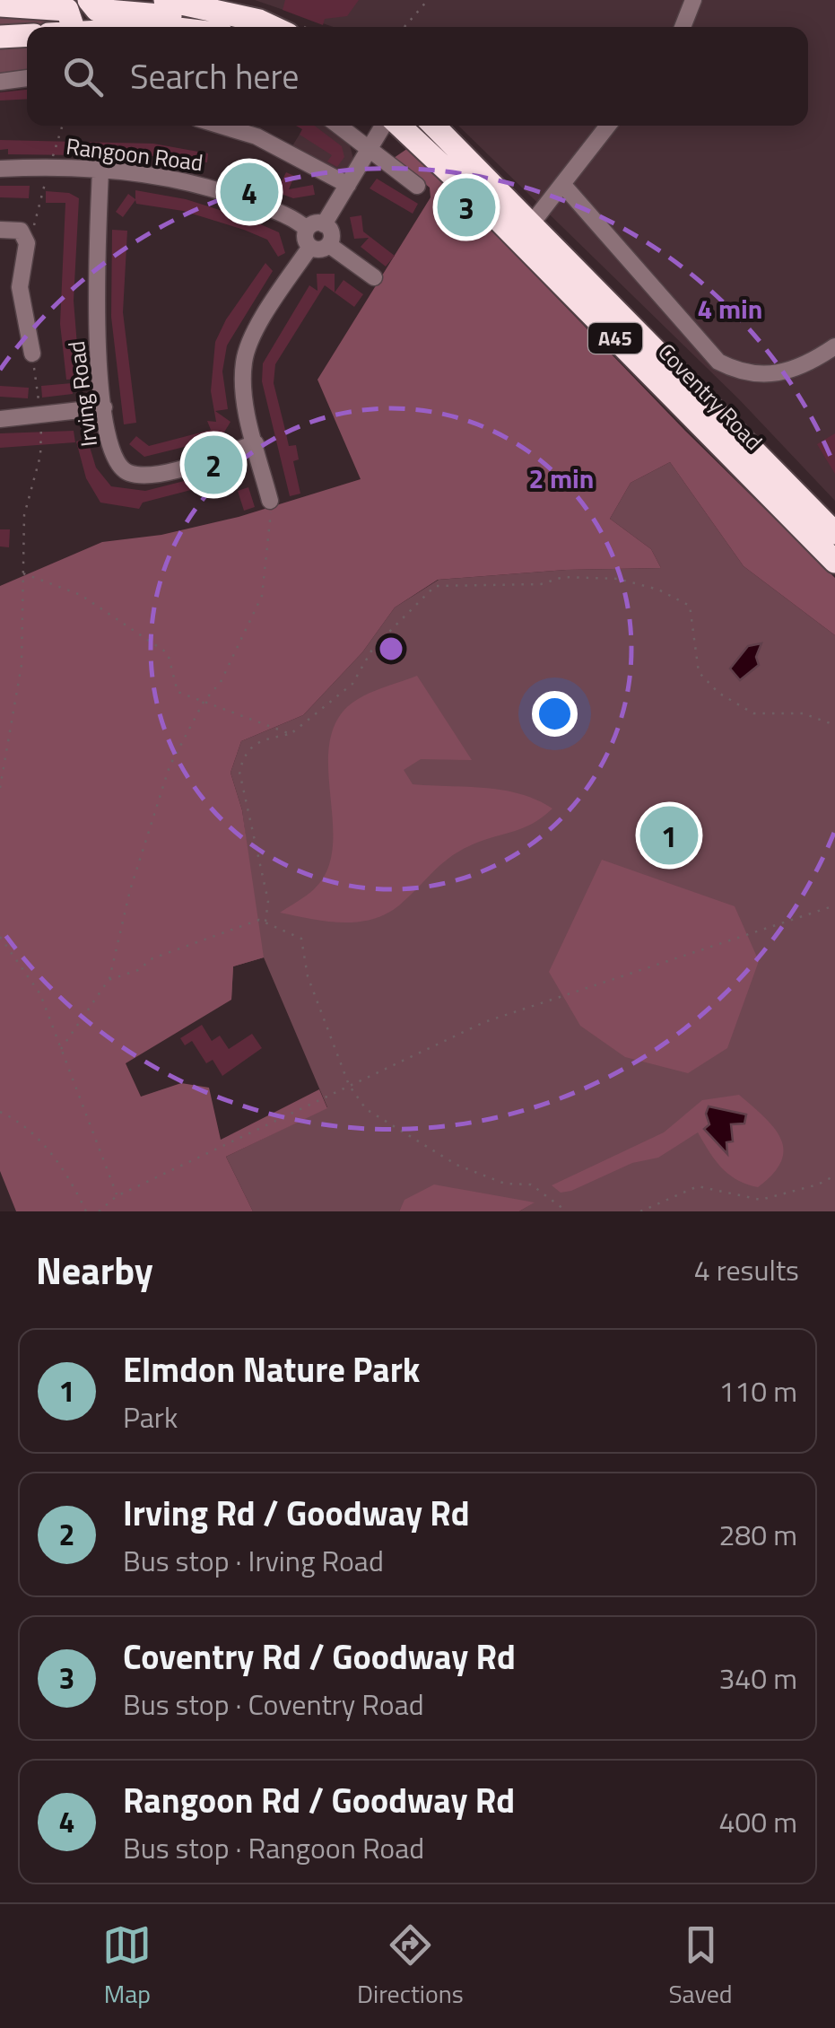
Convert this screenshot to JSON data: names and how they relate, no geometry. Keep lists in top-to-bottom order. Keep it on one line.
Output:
{"streets":{"highway":["A45","Coventry Road"],"street":["Rangoon Road","Irving Road"]},"crossings":[["Rangoon Road","Irving Road"]],"page":{"search":"Search here","pins":["4","3","2","1"],"heading":["Nearby","4 results"],"list":[{"mark":"1","name":"Elmdon Nature Park","note":"Park","value":"110 m"},{"mark":"2","name":"Irving Rd / Goodway Rd","note":"Bus stop · Irving Road","value":"280 m"},{"mark":"3","name":"Coventry Rd / Goodway Rd","note":"Bus stop · Coventry Road","value":"340 m"},{"mark":"4","name":"Rangoon Rd / Goodway Rd","note":"Bus stop · Rangoon Road","value":"400 m"}],"nav":["Map","Directions","Saved"]},"rings":["4 min","2 min"]}
